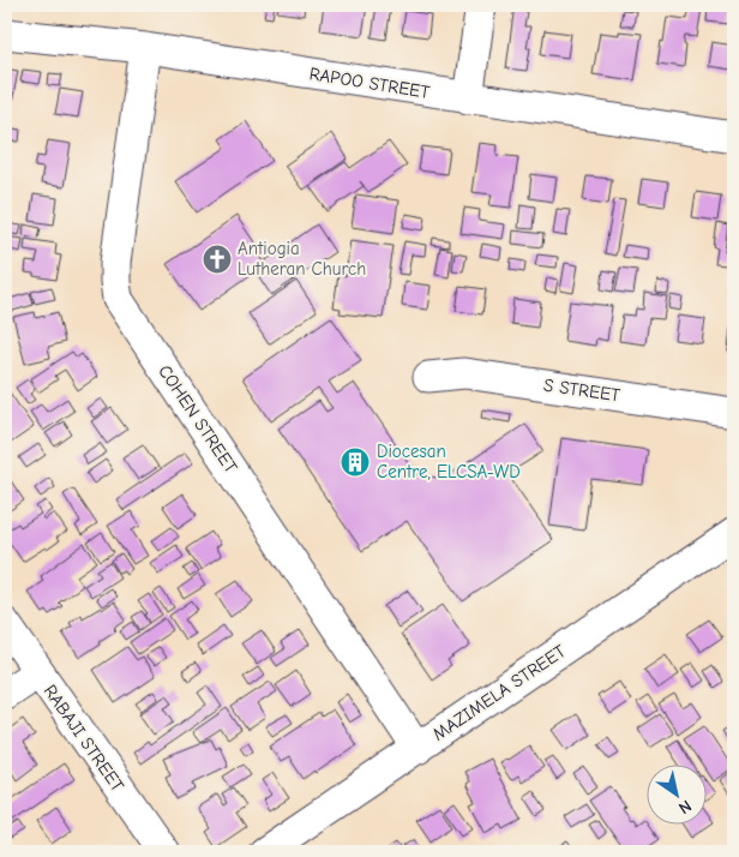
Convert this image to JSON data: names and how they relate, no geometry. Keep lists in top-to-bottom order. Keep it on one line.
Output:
{"streets":{"street":["RAPOO STREET","S STREET","COHEN STREET","MAZIMELA STREET","RABAJI STREET"]},"crossings":[["RAPOO STREET","COHEN STREET"],["COHEN STREET","MAZIMELA STREET"]],"places":{"church":["Antiogia Lutheran Church"],"building":["Diocesan Centre, ELCSA-WD"]},"north":"bottom right"}
